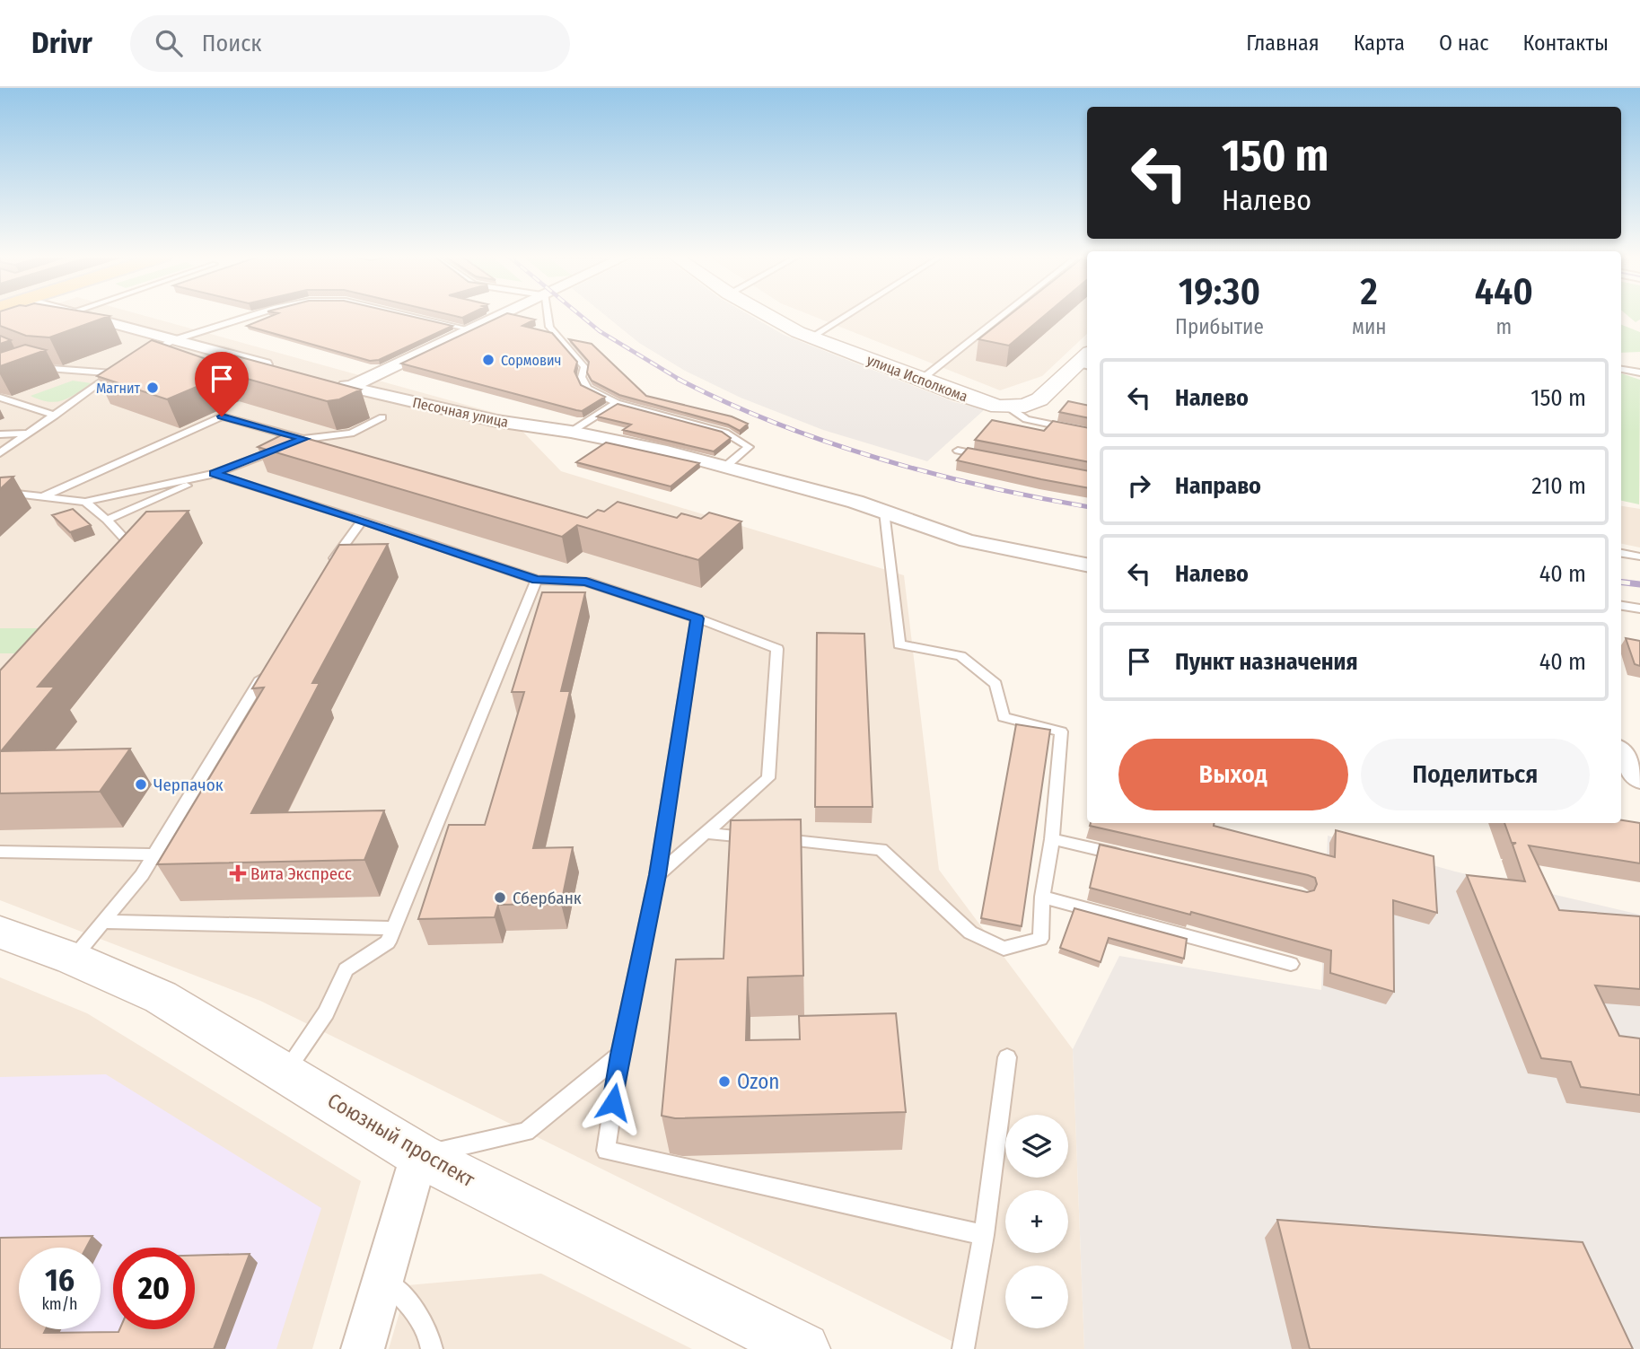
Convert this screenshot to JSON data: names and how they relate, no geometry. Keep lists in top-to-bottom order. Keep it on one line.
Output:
{"streets":{"street":["улица Исполкома","Песочная улица","Союзный проспект"]},"places":{"other":["Сормович","Магнит","Черпачок","Сбербанк","Ozon"],"health":["Вита Экспресс"]},"page":{"header":"Drivr","search":"Поиск","nav":["Главная","Карта","О нас","Контакты"],"turn":["150 m","Налево"],"eta":["19:30","Прибытие","2","мин","440","m"],"list":[{"name":"Налево","value":"150 m"},{"name":"Направо","value":"210 m"},{"name":"Налево","value":"40 m"},{"name":"Пункт назначения","value":"40 m"}],"buttons":["Выход","Поделиться"],"map_buttons":["+","−"],"speed":"16 km/h","limit":"20"}}
